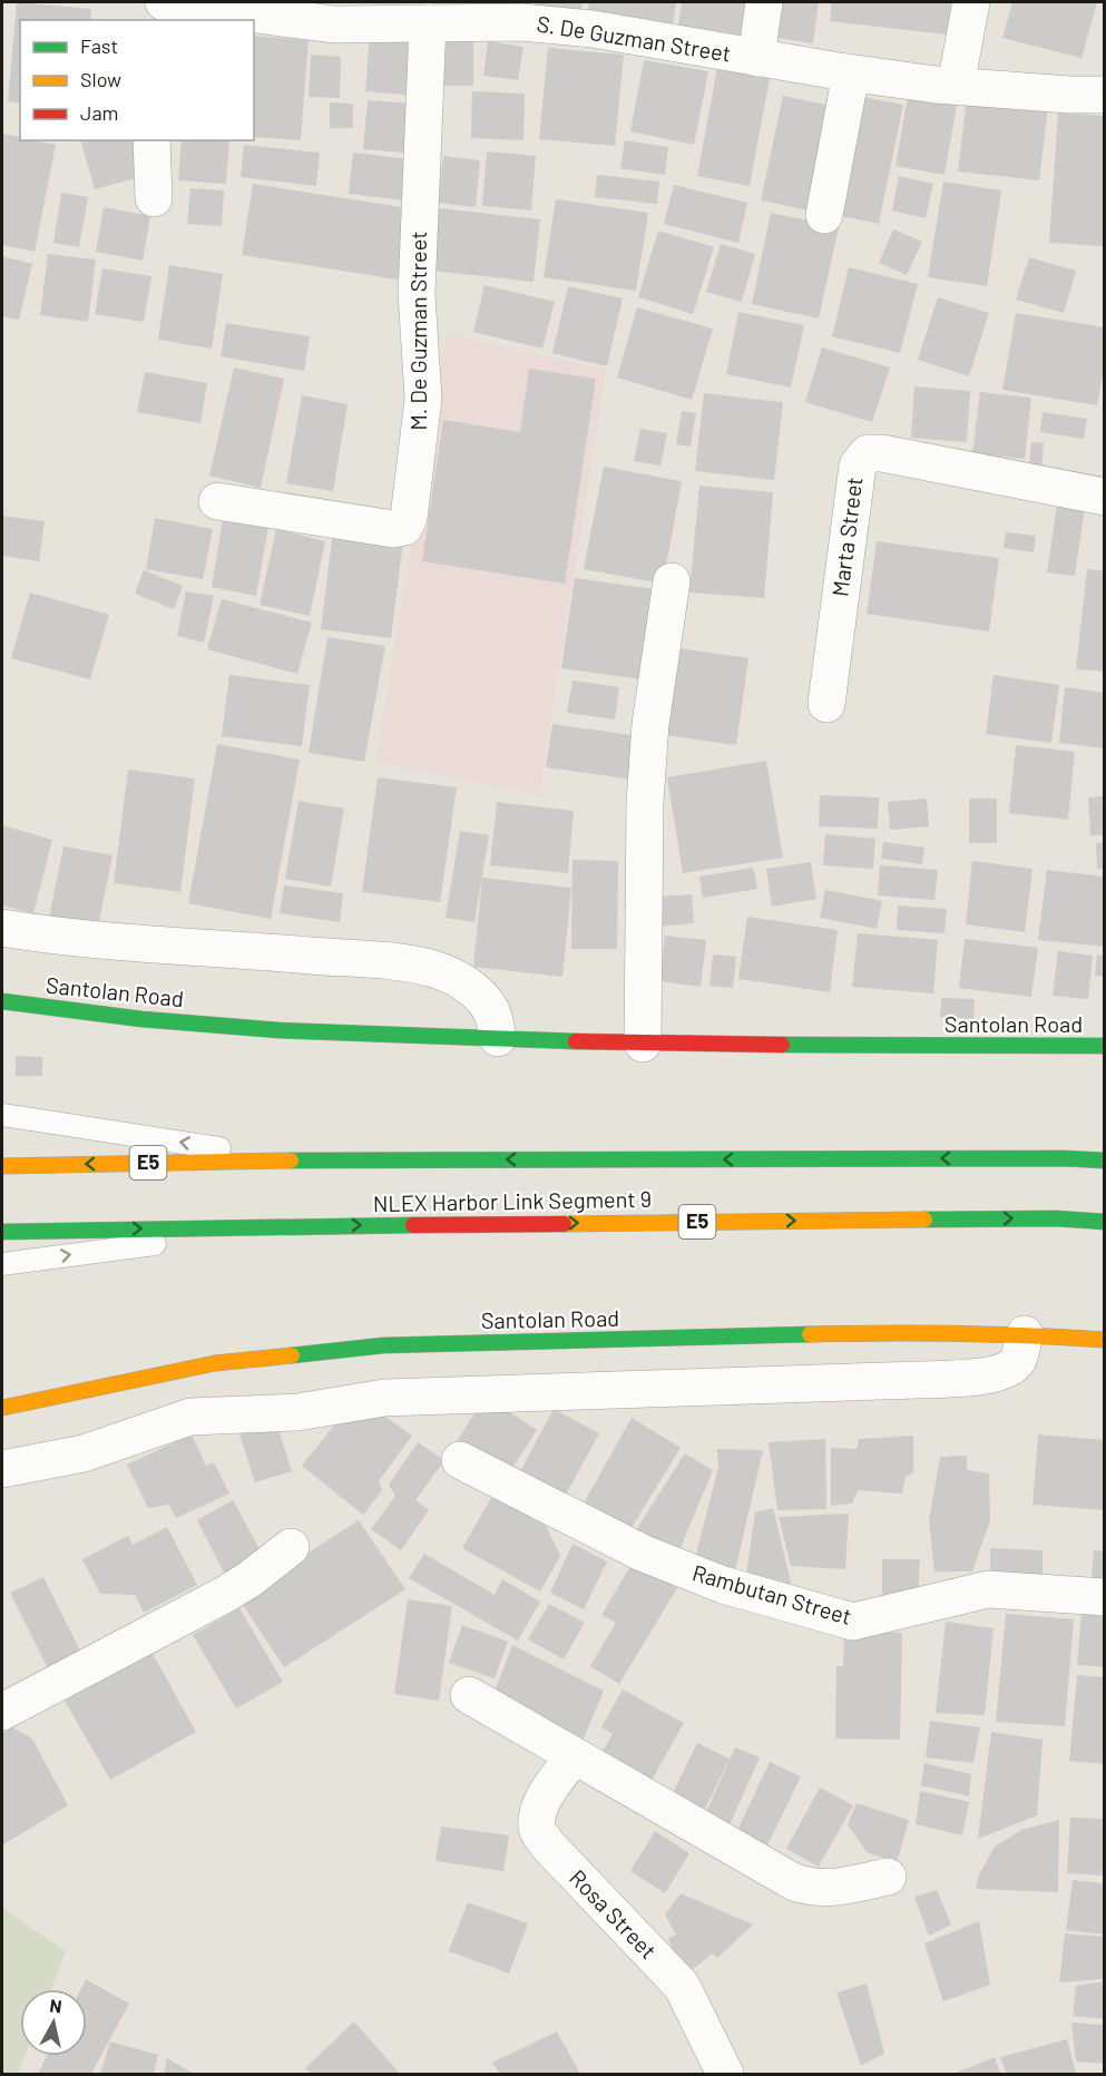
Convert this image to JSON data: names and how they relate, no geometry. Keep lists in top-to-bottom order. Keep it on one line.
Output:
{"streets":{"main road":["Santolan Road","E5","NLEX Harbor Link Segment 9"],"street":["S. De Guzman Street","M. De Guzman Street","Marta Street","Rambutan Street","Rosa Street"]},"crossings":[["S. De Guzman Street","M. De Guzman Street"],["E5","NLEX Harbor Link Segment 9"]],"legend":["Fast","Slow","Jam"],"north":"top"}
